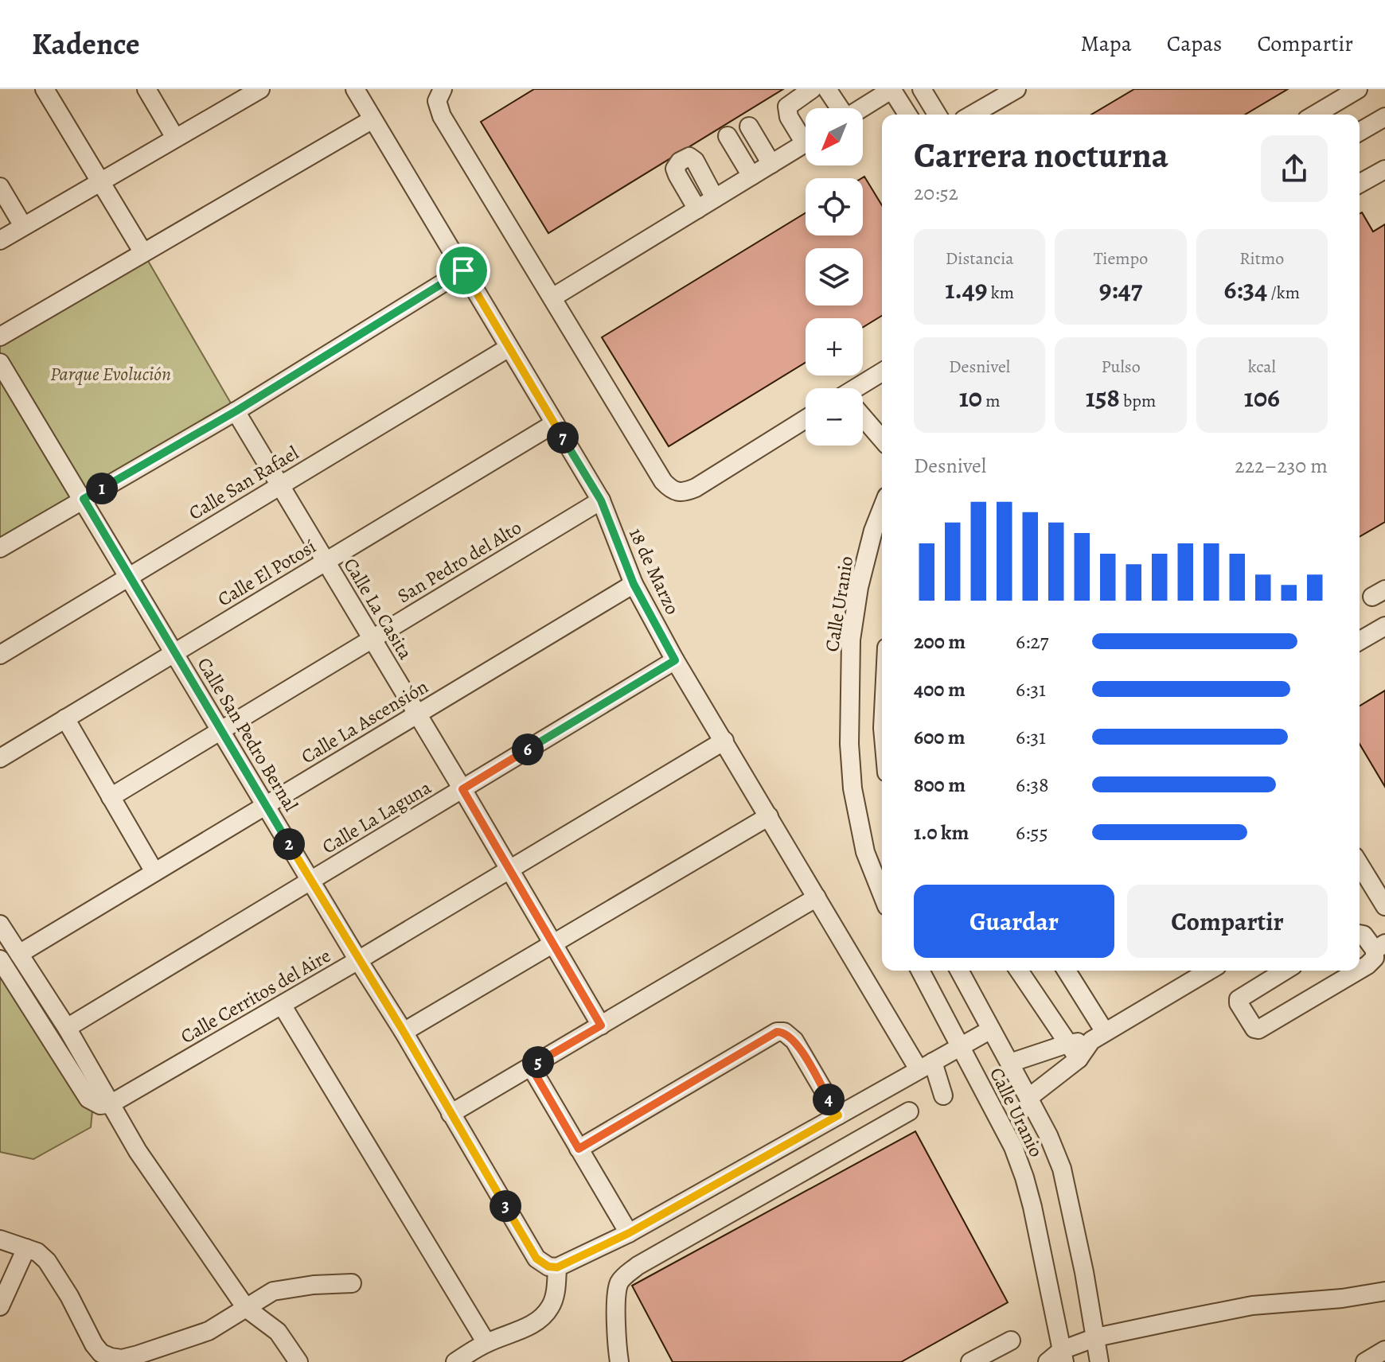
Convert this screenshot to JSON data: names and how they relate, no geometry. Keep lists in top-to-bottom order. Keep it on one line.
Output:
{"streets":{"street":["Calle San Rafael","San Pedro del Alto","18 de Marzo","Calle El Potosí","Calle Uranio","Calle La Casita","Calle La Ascensión","Calle San Pedro Bernal","Calle La Laguna","Calle Cerritos del Aire"]},"crossings":[["Calle San Rafael","18 de Marzo"],["Calle San Rafael","Calle La Casita"],["Calle San Rafael","Calle San Pedro Bernal"],["San Pedro del Alto","18 de Marzo"],["San Pedro del Alto","Calle La Casita"],["San Pedro del Alto","Calle San Pedro Bernal"],["18 de Marzo","Calle El Potosí"],["18 de Marzo","Calle La Ascensión"],["18 de Marzo","Calle La Laguna"],["18 de Marzo","Calle Cerritos del Aire"],["Calle El Potosí","Calle La Casita"],["Calle El Potosí","Calle San Pedro Bernal"],["Calle La Casita","Calle La Ascensión"],["Calle La Casita","Calle La Laguna"],["Calle La Casita","Calle Cerritos del Aire"],["Calle La Ascensión","Calle San Pedro Bernal"],["Calle San Pedro Bernal","Calle La Laguna"],["Calle San Pedro Bernal","Calle Cerritos del Aire"]],"parks":["Parque Evolución"],"north":"bottom left","page":{"header":"Kadence","nav":["Mapa","Capas","Compartir"],"map_buttons":["+","−"],"heading":["Carrera nocturna","20:52"],"stats":[["Distancia","1.49 km"],["Tiempo","9:47"],["Ritmo","6:34 /km"],["Desnivel","10 m"],["Pulso","158 bpm"],["kcal","106"]],"pins":["7","1","6","2","5","4","3"],"chart":["Desnivel","222–230 m"],"list":[{"name":"200 m","note":"6:27"},{"name":"400 m","note":"6:31"},{"name":"600 m","note":"6:31"},{"name":"800 m","note":"6:38"},{"name":"1.0 km","note":"6:55"}],"buttons":["Guardar","Compartir"]}}
